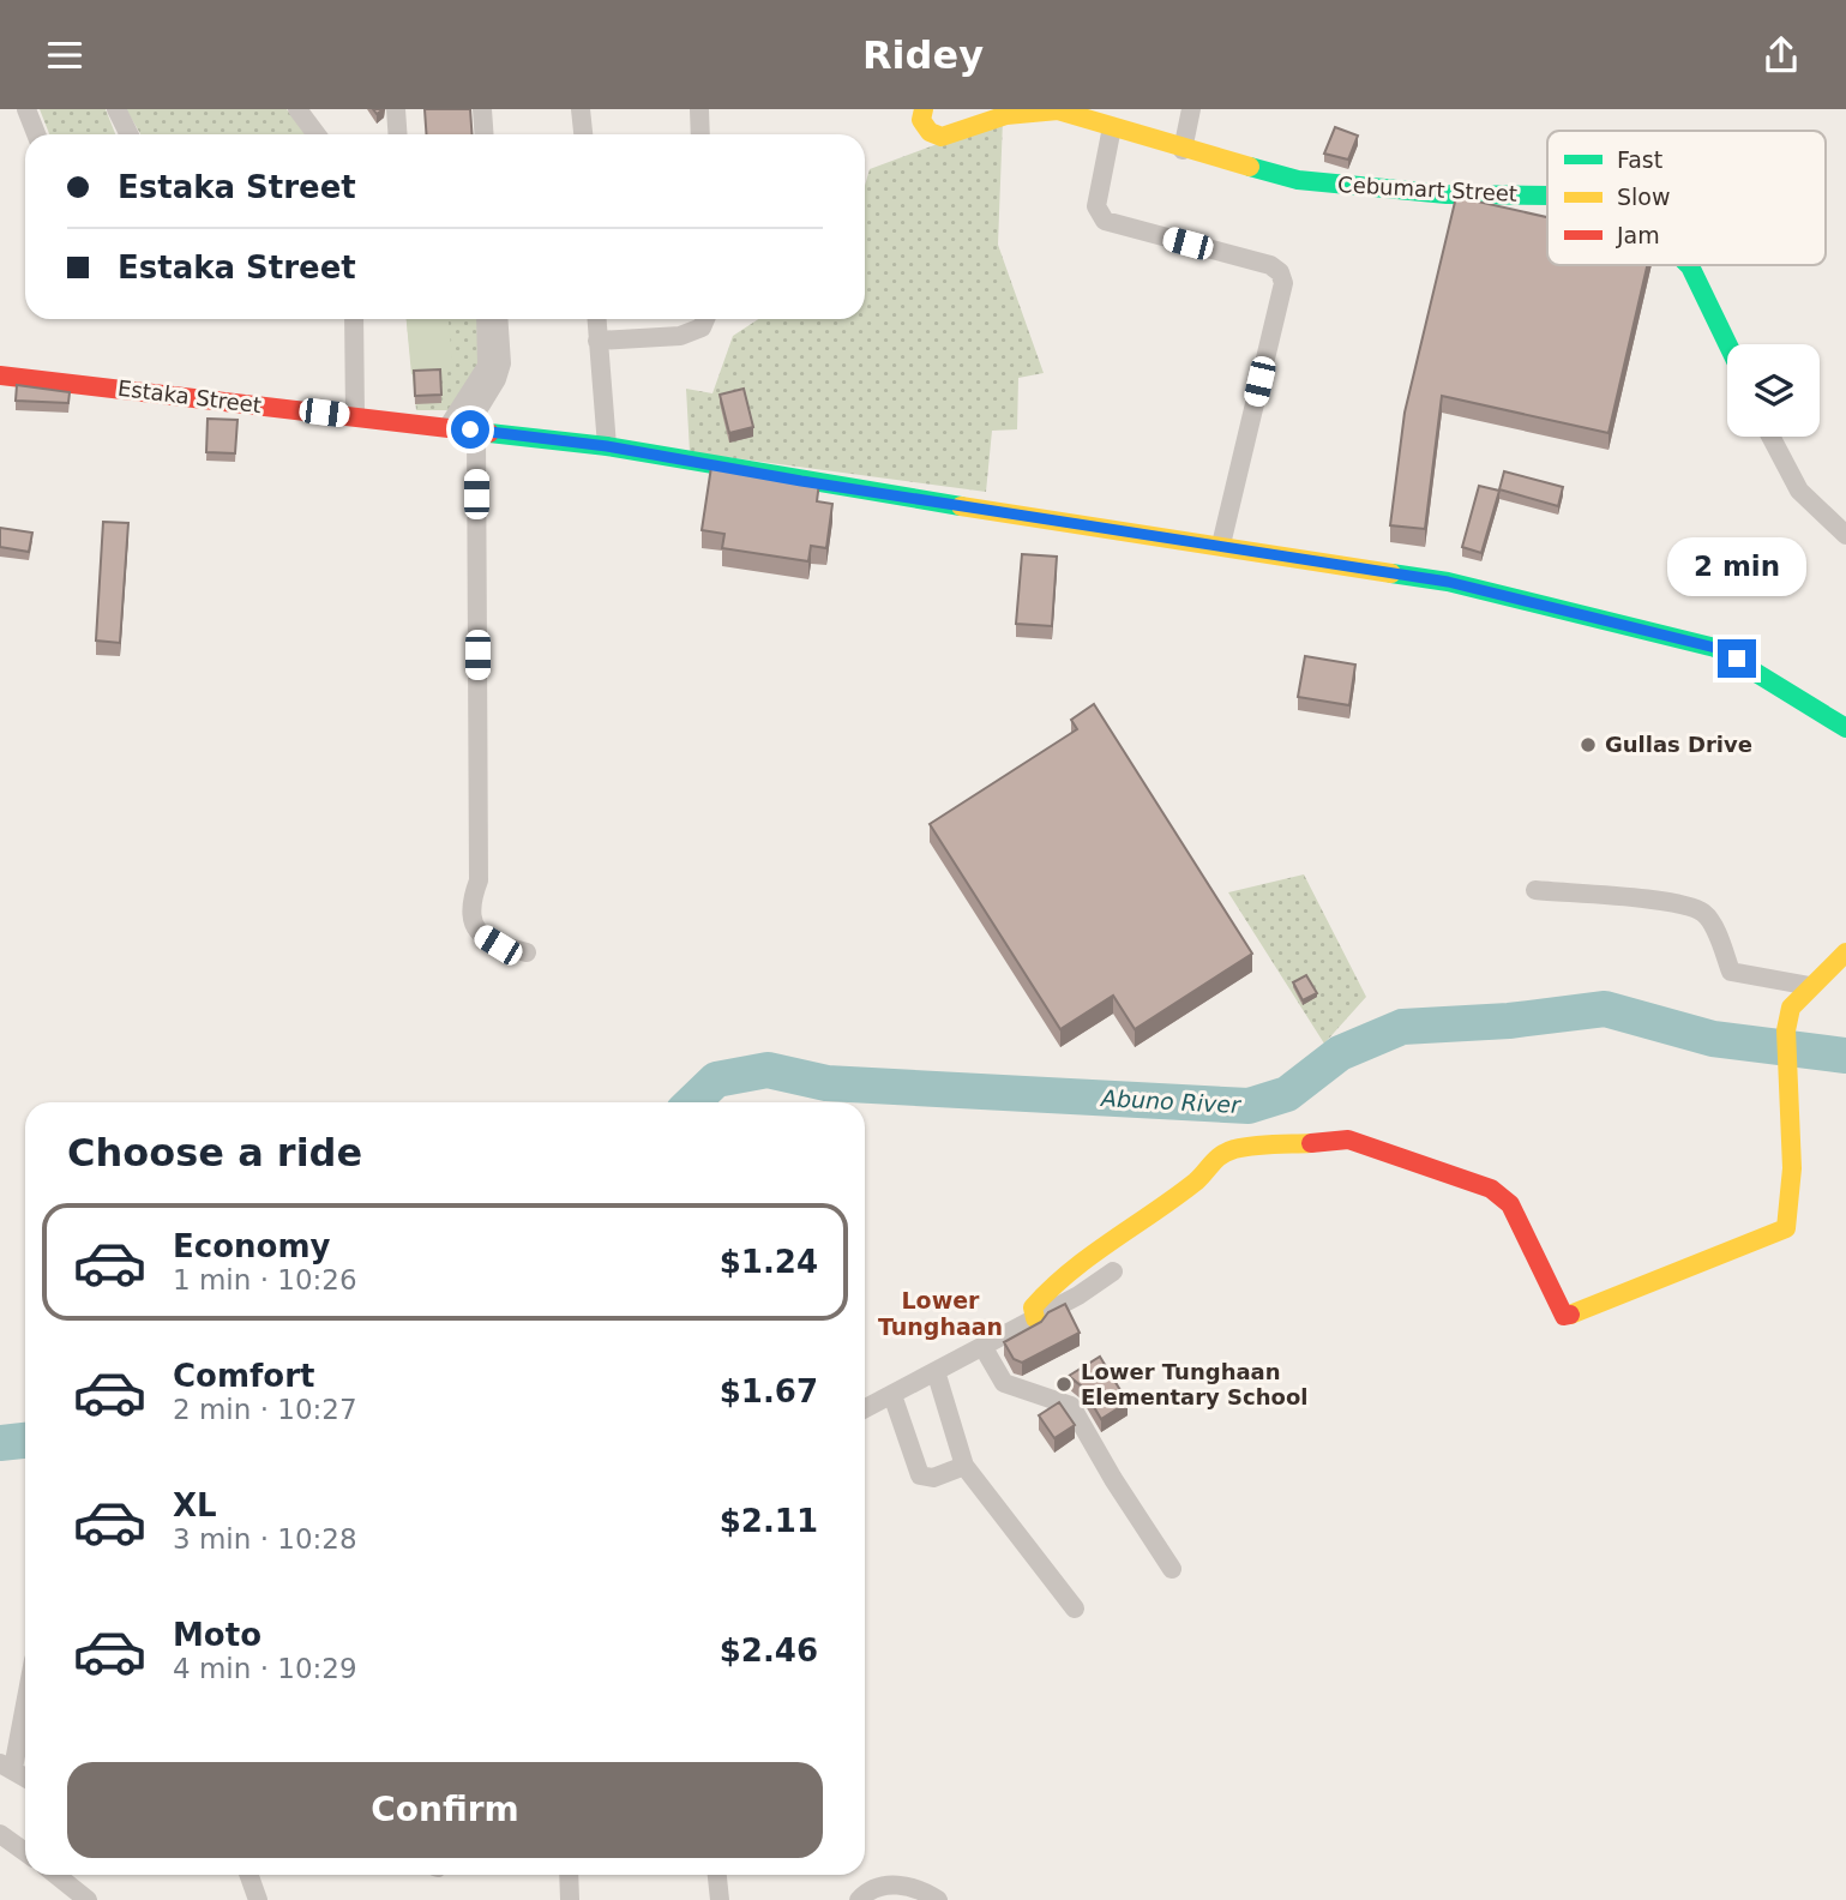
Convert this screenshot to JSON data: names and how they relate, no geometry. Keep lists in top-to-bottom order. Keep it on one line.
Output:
{"streets":{"street":["Cebumart Street","Estaka Street"]},"districts":["Lower Tunghaan"],"water":["Abuno River"],"places":["Gullas Drive","Lower Tunghaan Elementary School"],"legend":["Fast","Slow","Jam"],"page":{"header":"Ridey","banner":["Estaka Street","Estaka Street"],"bubble":"2 min","heading":"Choose a ride","list":[{"name":"Economy","note":"1 min · 10:26","value":"$1.24"},{"name":"Comfort","note":"2 min · 10:27","value":"$1.67"},{"name":"XL","note":"3 min · 10:28","value":"$2.11"},{"name":"Moto","note":"4 min · 10:29","value":"$2.46"}],"buttons":"Confirm"}}
